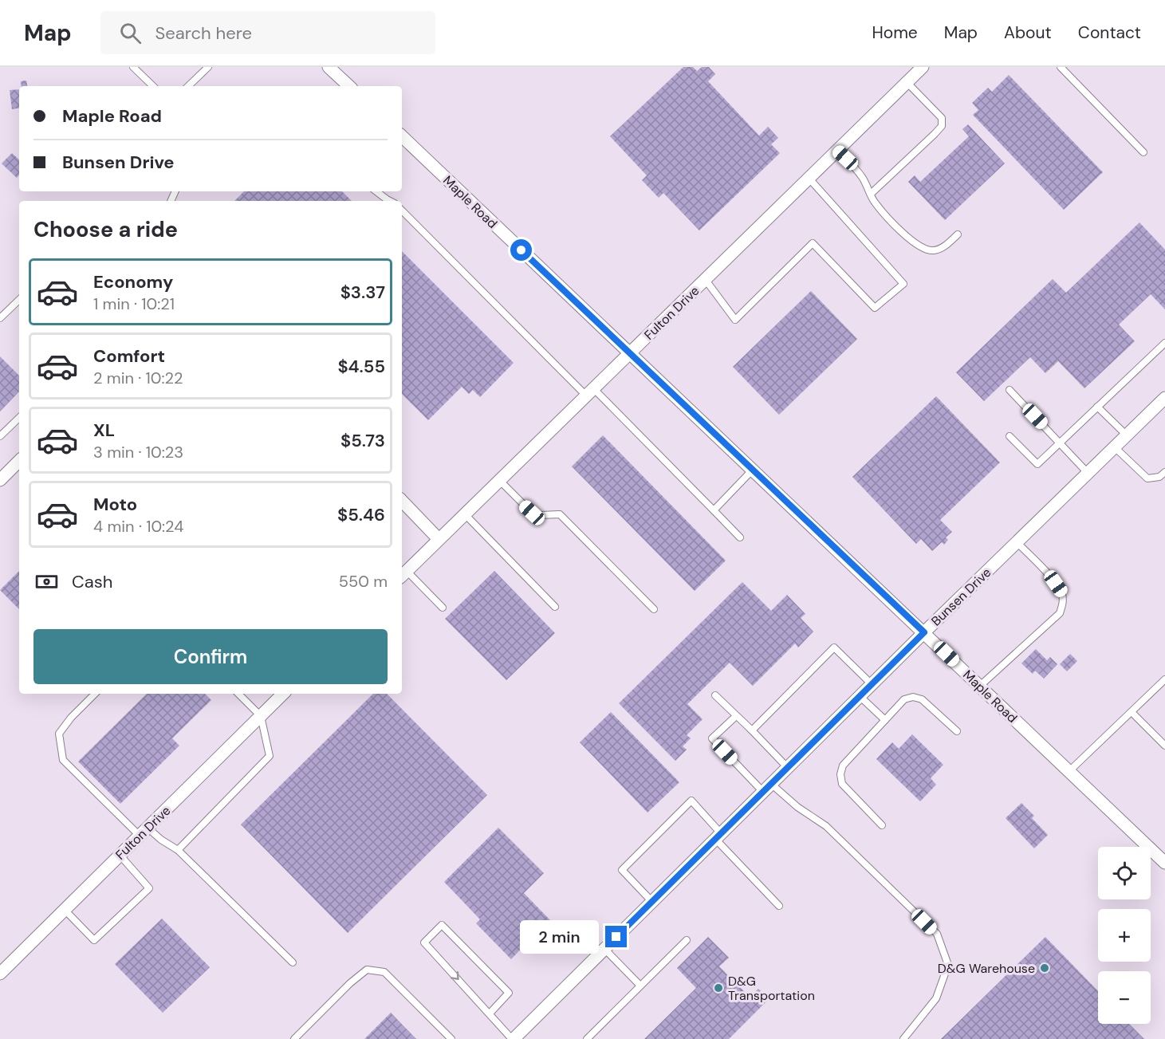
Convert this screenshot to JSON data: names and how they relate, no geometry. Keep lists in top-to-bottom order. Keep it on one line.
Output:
{"streets":{"street":["Maple Road","Fulton Drive","Bunsen Drive"]},"crossings":[["Maple Road","Fulton Drive"],["Maple Road","Bunsen Drive"]],"places":["D&G Warehouse","D&G Transportation"],"page":{"header":"Map","search":"Search here","nav":["Home","Map","About","Contact"],"banner":["Maple Road","Bunsen Drive"],"heading":"Choose a ride","list":[{"name":"Economy","note":"1 min · 10:21","value":"$3.37"},{"name":"Comfort","note":"2 min · 10:22","value":"$4.55"},{"name":"XL","note":"3 min · 10:23","value":"$5.73"},{"name":"Moto","note":"4 min · 10:24","value":"$5.46"}],"pay":["Cash","550 m"],"buttons":"Confirm","map_buttons":["+","−"],"bubble":"2 min"}}
